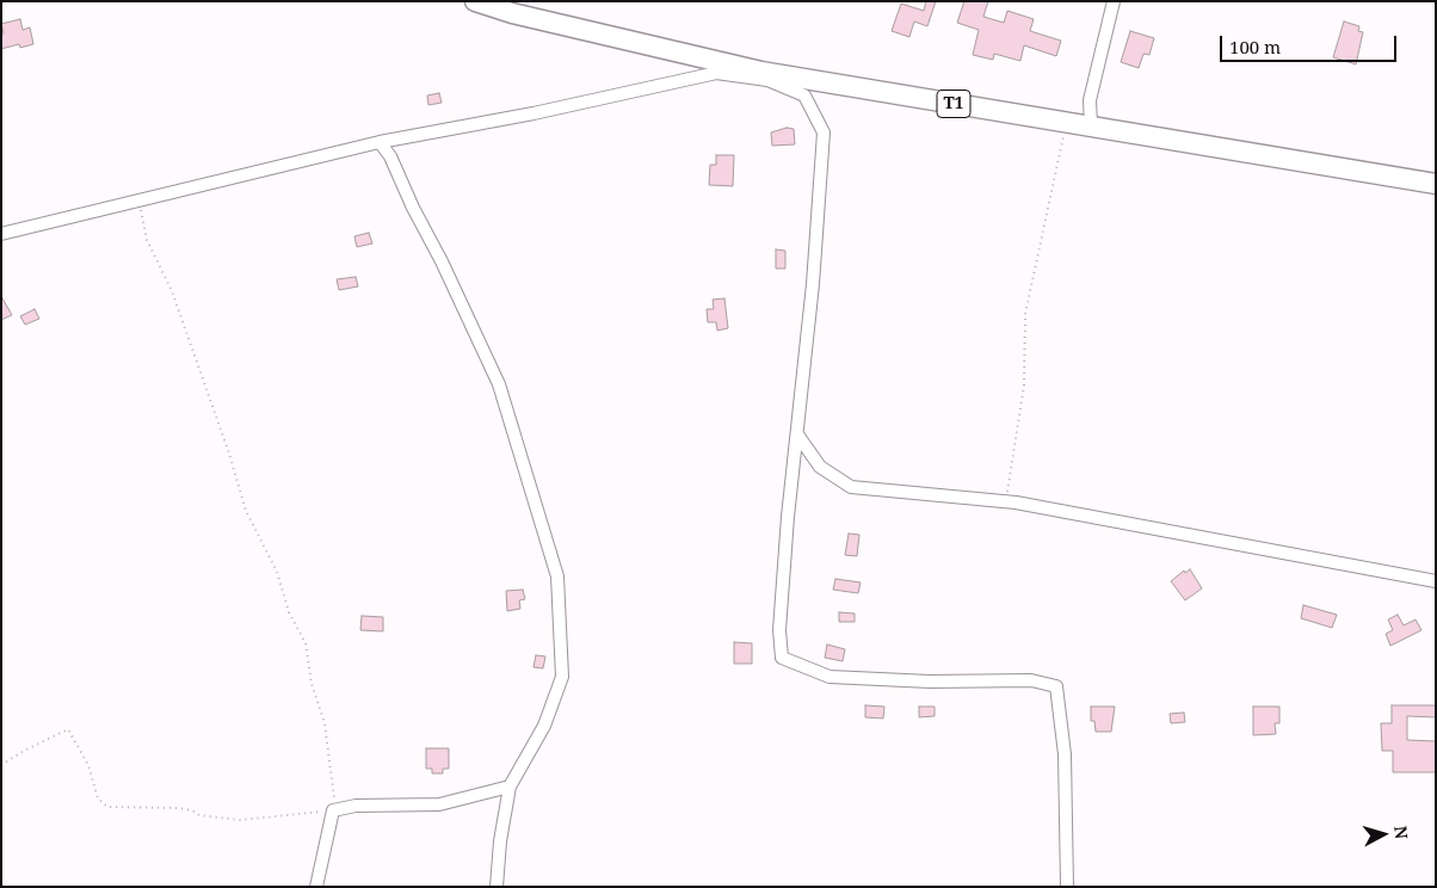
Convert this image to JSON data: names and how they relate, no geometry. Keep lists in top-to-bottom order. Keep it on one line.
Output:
{"streets":{"highway":["T1"]},"scale_bar":"100 m","north":"right"}
